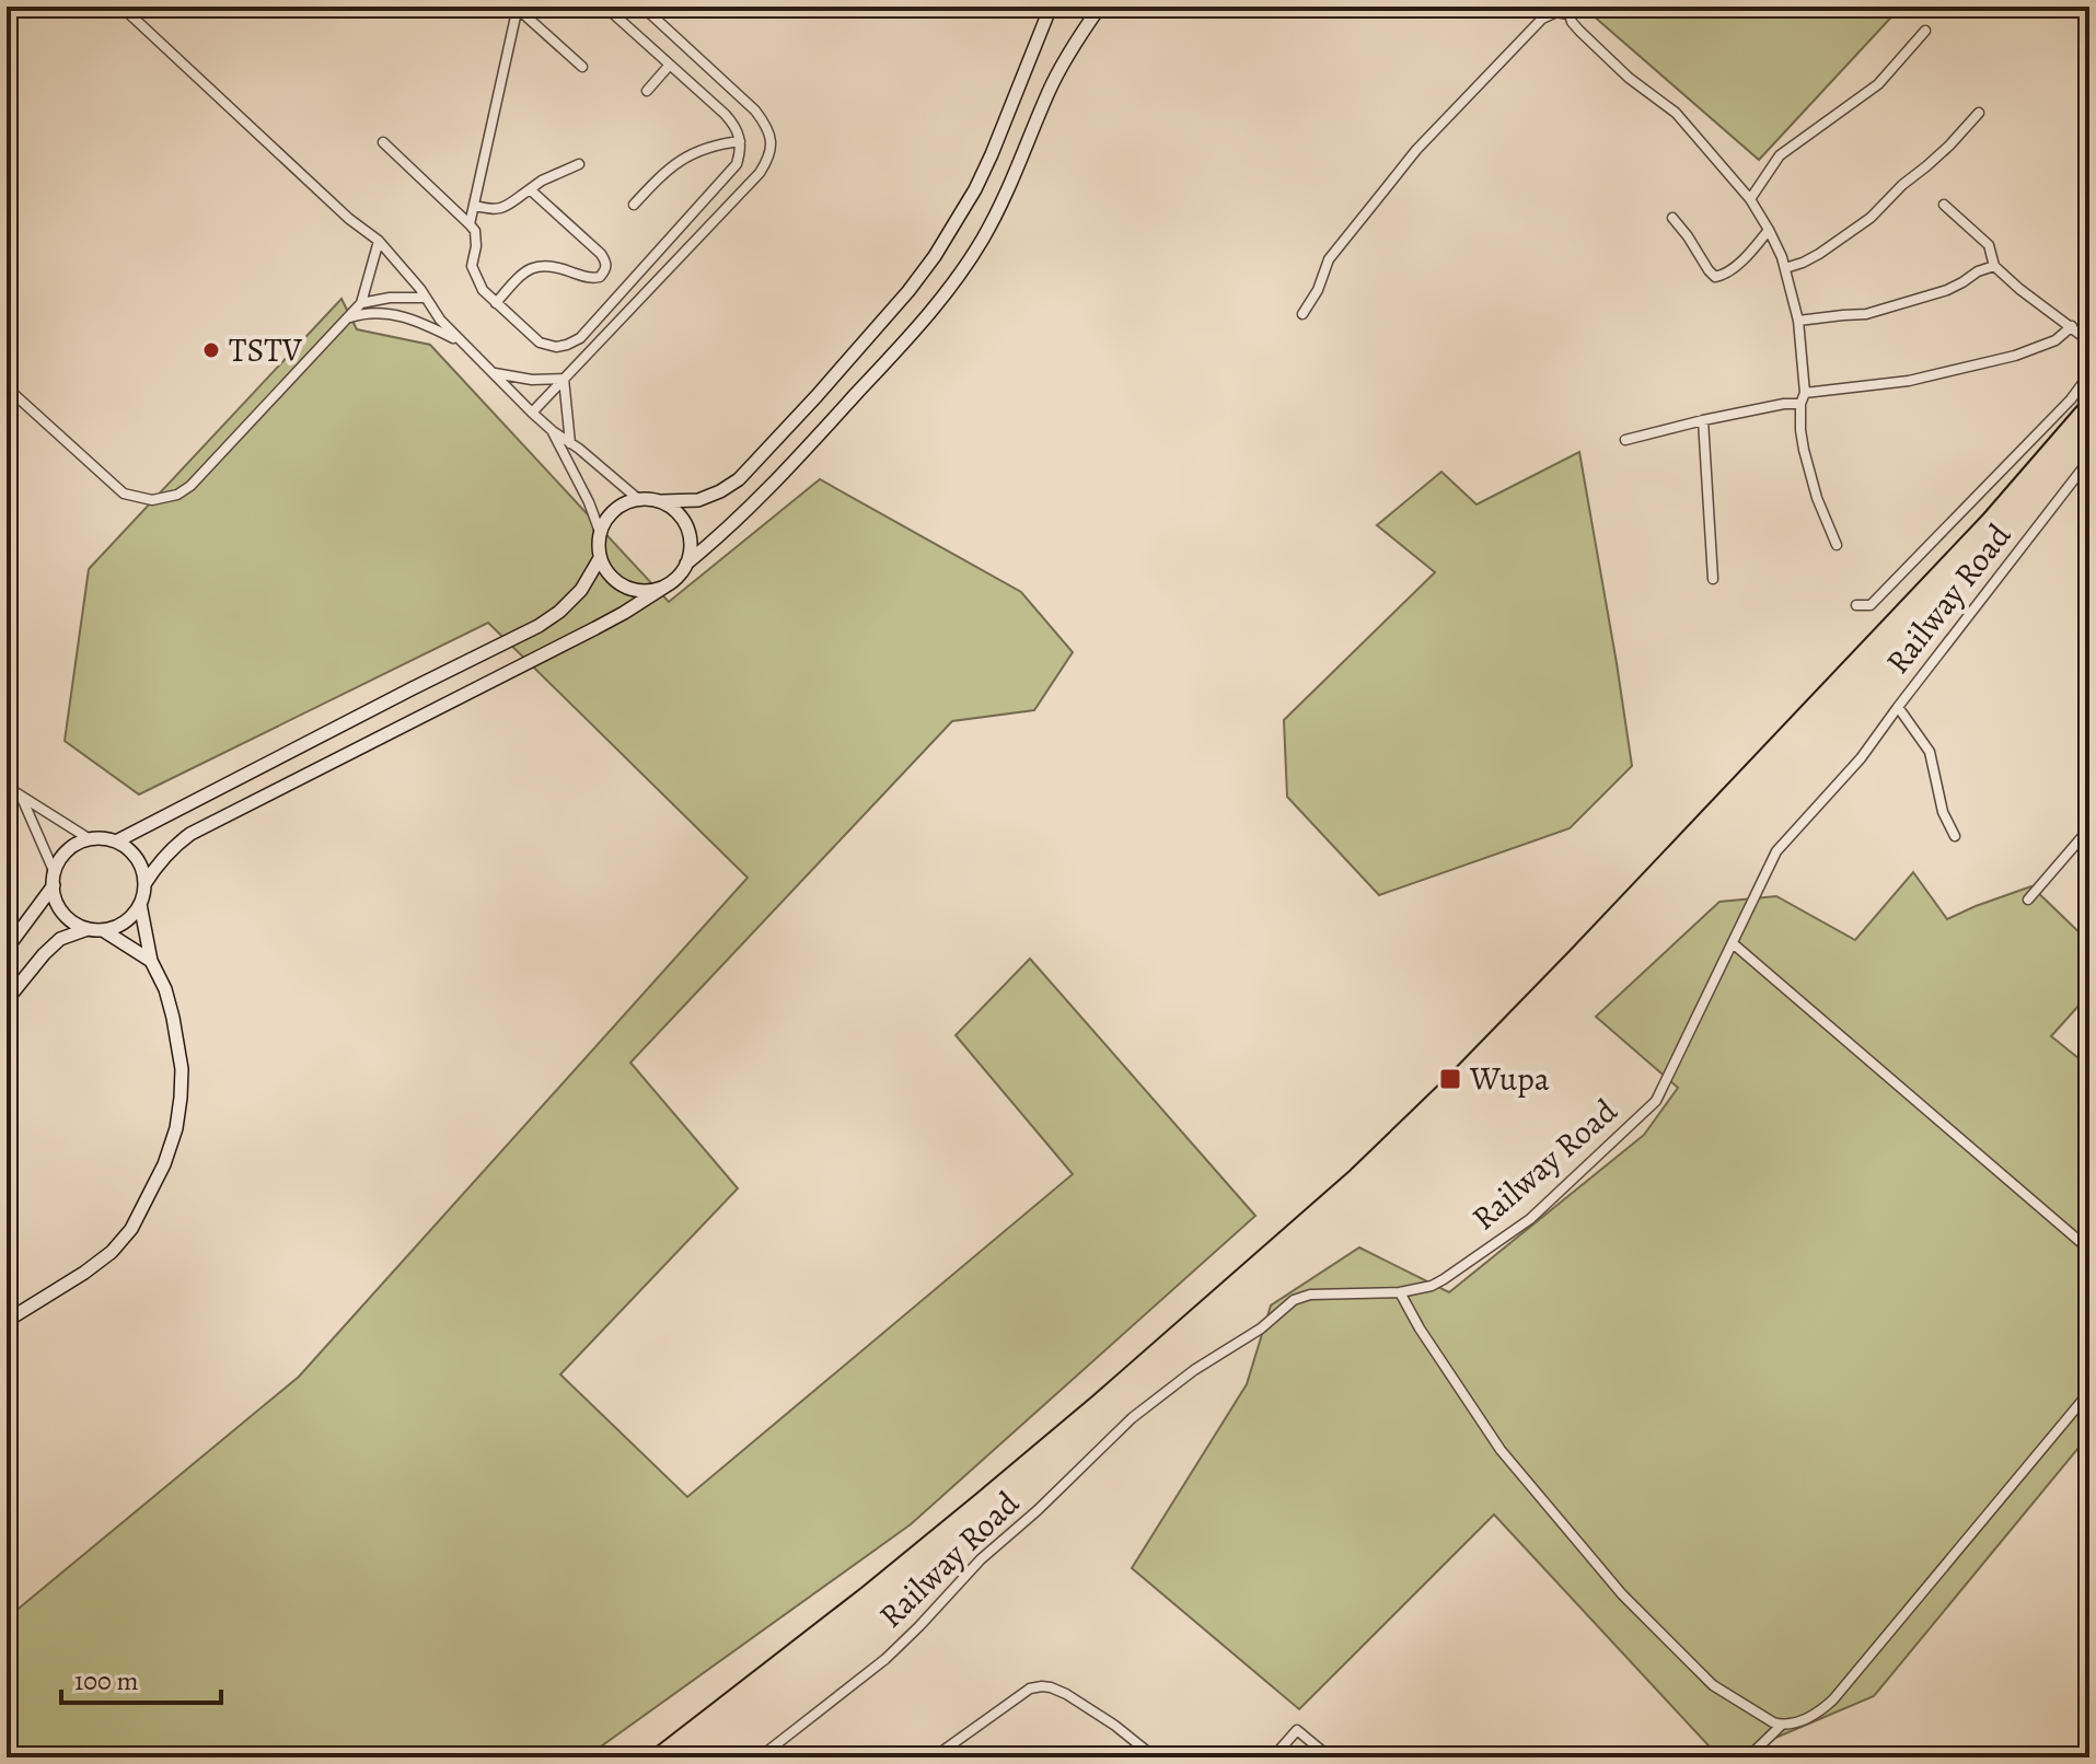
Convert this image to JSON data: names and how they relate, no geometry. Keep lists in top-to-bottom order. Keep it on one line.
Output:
{"streets":{"street":["Railway Road"]},"places":{"other":["TSTV"],"transit":["Wupa"]},"scale_bar":"100 m"}
